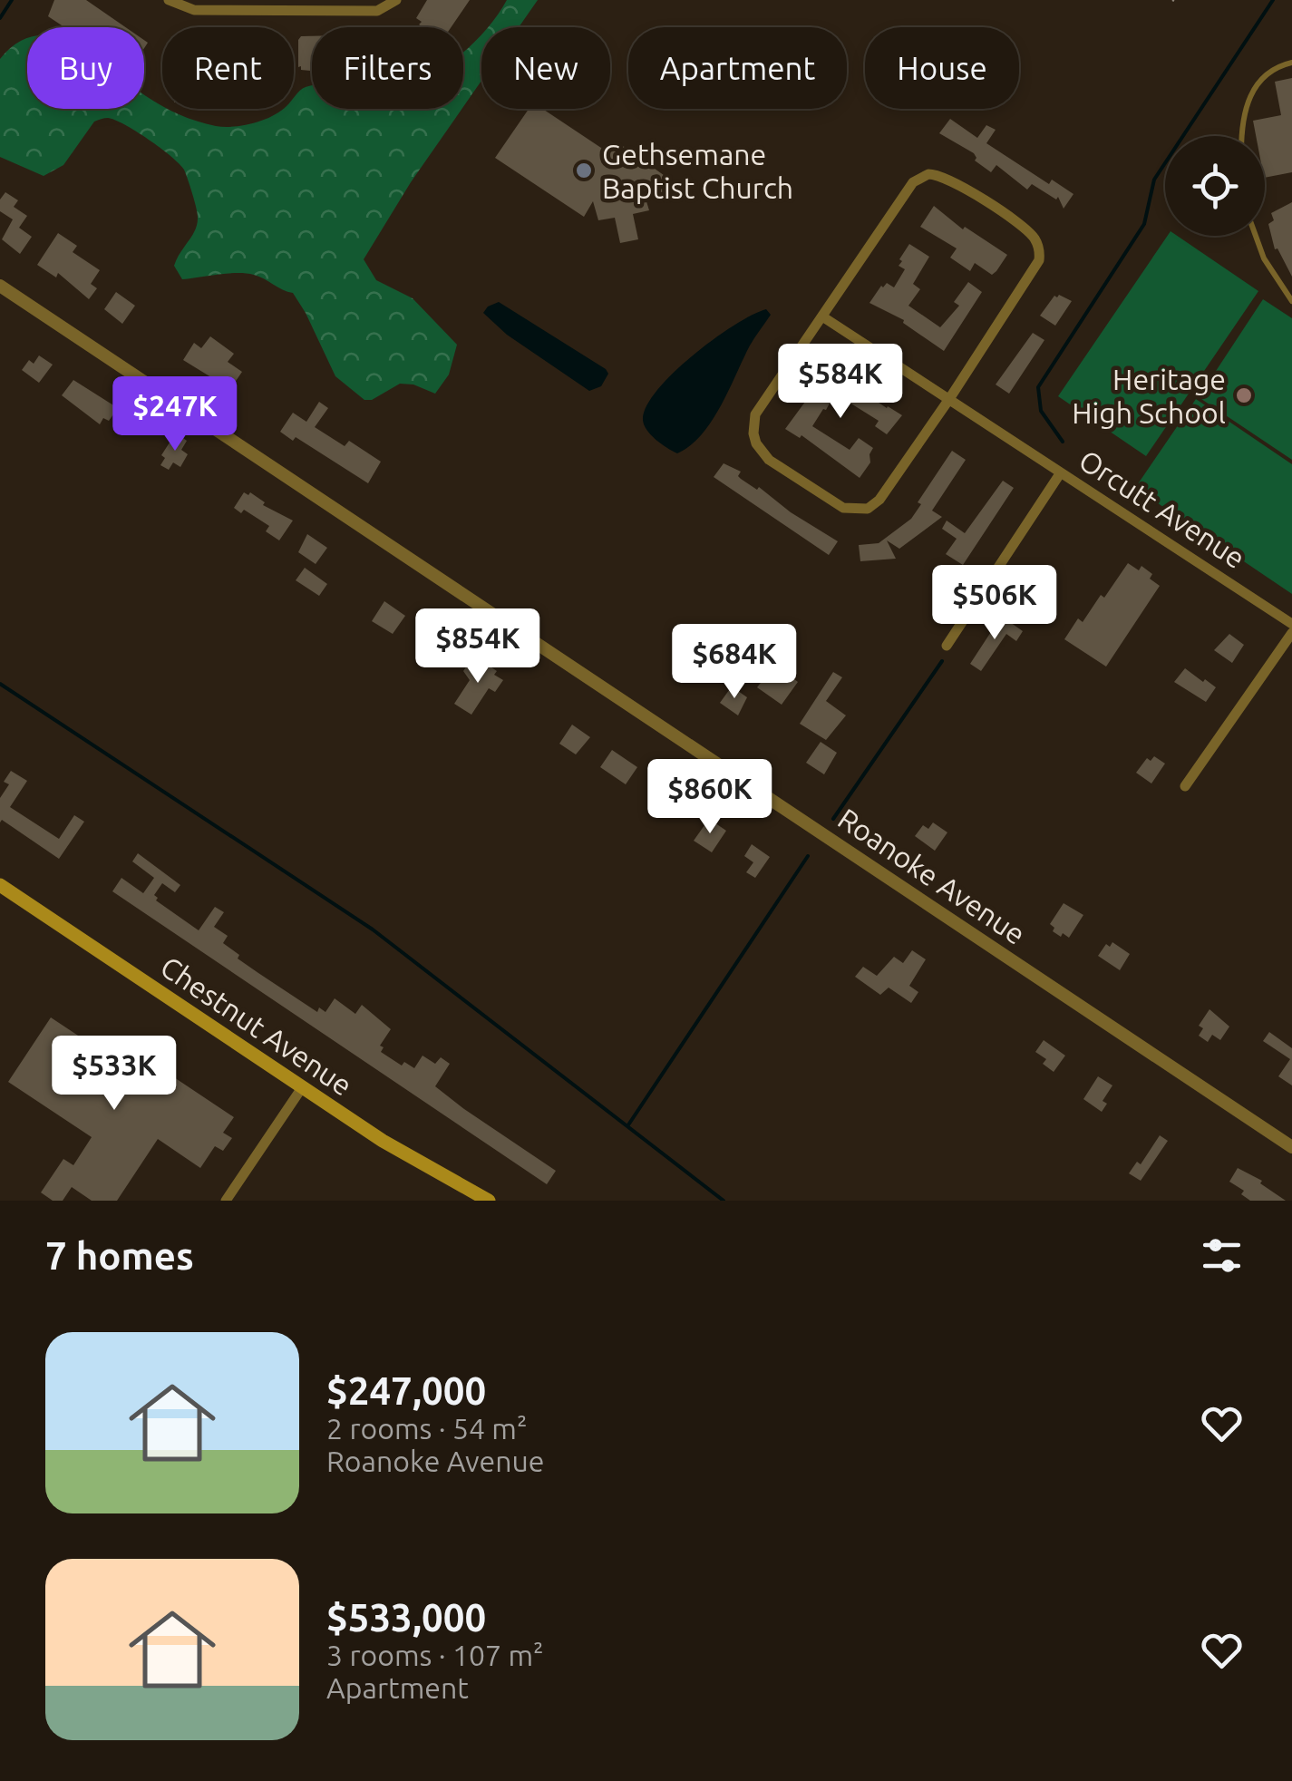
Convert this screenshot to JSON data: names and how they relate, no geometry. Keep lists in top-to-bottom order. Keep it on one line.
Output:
{"streets":{"main road":["Chestnut Avenue"],"street":["Orcutt Avenue","Roanoke Avenue"]},"places":["Gethsemane Baptist Church","Heritage High School"],"page":{"chip":["Buy","Rent","Filters","New","Apartment","House"],"price":["$584K","$247K","$506K","$854K","$684K","$860K","$533K"],"heading":"7 homes","list":[{"name":"$247,000","note":"2 rooms · 54 m² · Roanoke Avenue"},{"name":"$533,000","note":"3 rooms · 107 m² · Apartment"}]}}
